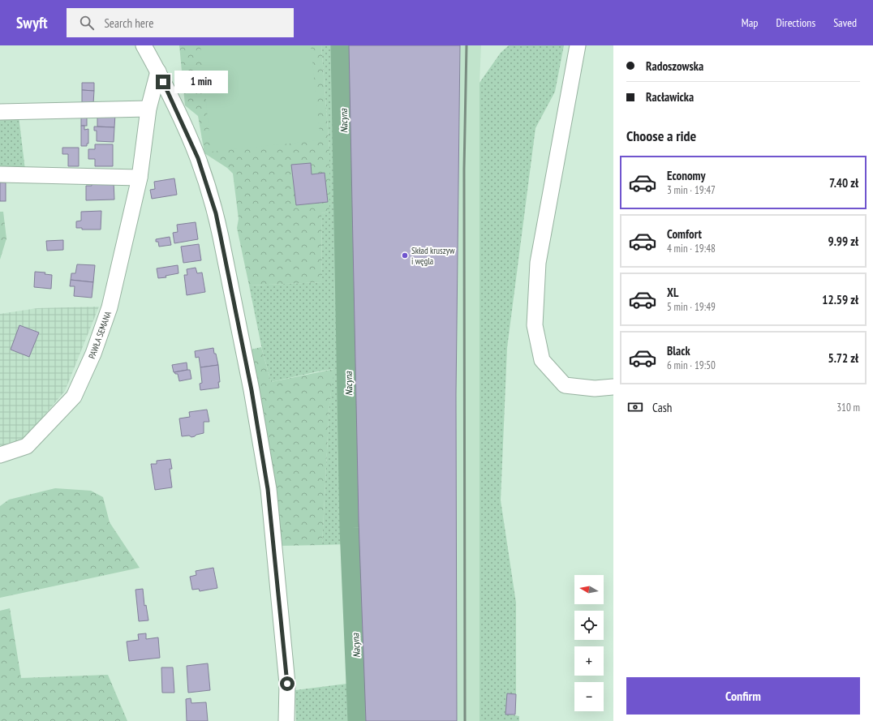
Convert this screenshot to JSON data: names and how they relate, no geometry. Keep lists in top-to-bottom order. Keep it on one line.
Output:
{"streets":{"street":["PAWŁA SEMANA"]},"water":["Nacyna"],"places":["Skład kruszyw i węgla"],"north":"left","page":{"header":"Swyft","search":"Search here","nav":["Map","Directions","Saved"],"banner":["Radoszowska","Racławicka"],"bubble":"1 min","heading":"Choose a ride","list":[{"name":"Economy","note":"3 min · 19:47","value":"7.40 zł"},{"name":"Comfort","note":"4 min · 19:48","value":"9.99 zł"},{"name":"XL","note":"5 min · 19:49","value":"12.59 zł"},{"name":"Black","note":"6 min · 19:50","value":"5.72 zł"}],"pay":["Cash","310 m"],"map_buttons":["+","−"],"buttons":"Confirm"}}
